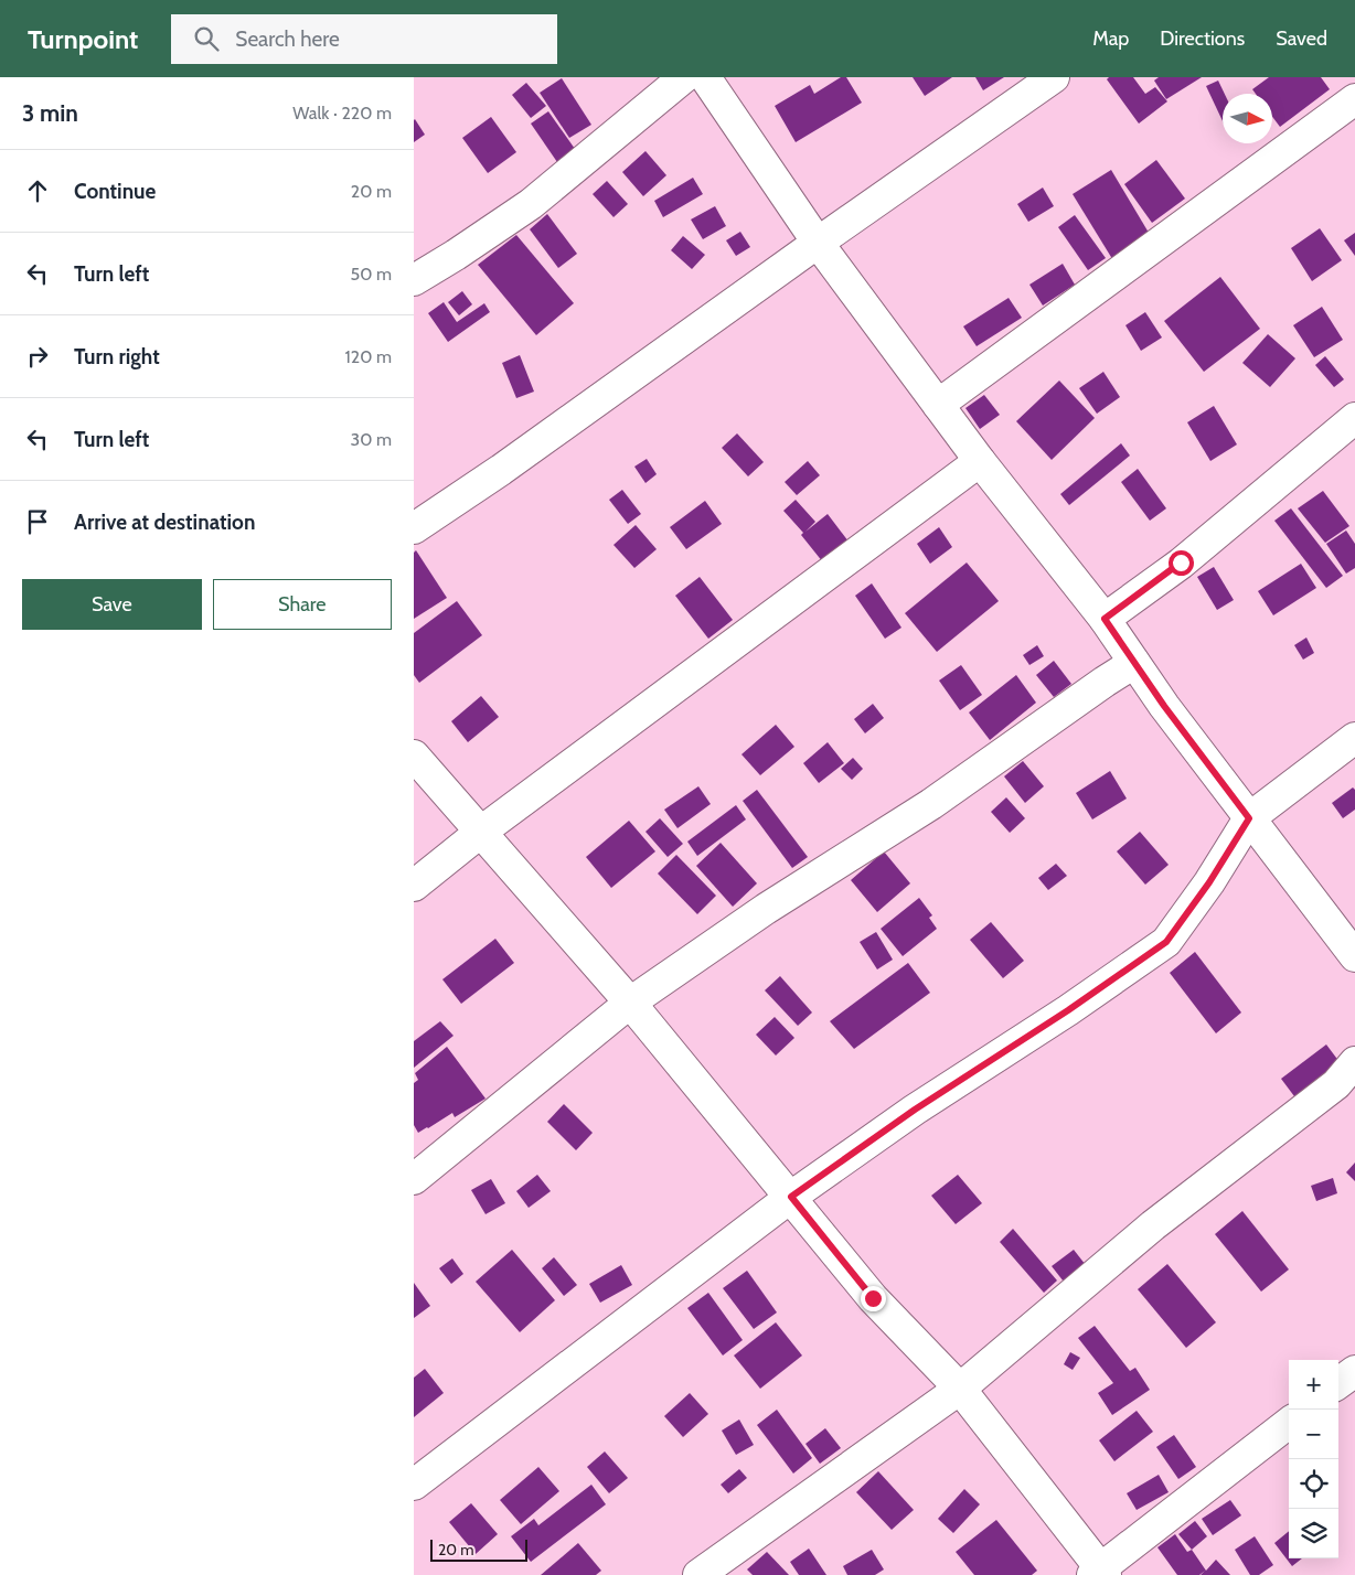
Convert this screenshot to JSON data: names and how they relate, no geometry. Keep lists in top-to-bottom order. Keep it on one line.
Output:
{"scale_bar":"20 m","north":"right","page":{"header":"Turnpoint","search":"Search here","nav":["Map","Directions","Saved"],"heading":["3 min","Walk · 220 m"],"list":[["Continue","20 m"],["Turn left","50 m"],["Turn right","120 m"],["Turn left","30 m"],"Arrive at destination"],"buttons":["Save","Share"],"map_buttons":["+","−"],"scale":"20 m"}}
